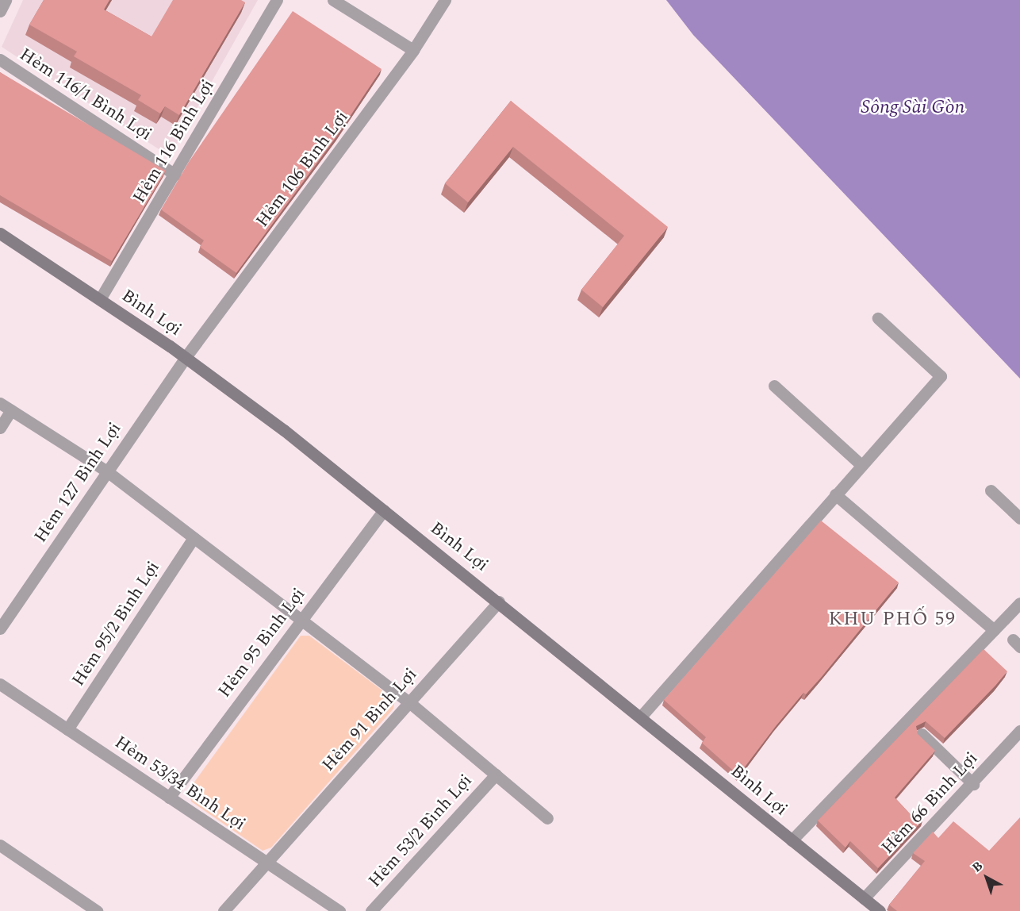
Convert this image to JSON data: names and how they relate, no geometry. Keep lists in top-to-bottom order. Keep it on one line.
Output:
{"streets":{"street":["Hẻm 116/1 Bình Lợi","Hẻm 116 Bình Lợi","Hẻm 106 Bình Lợi","Bình Lợi","Hẻm 127 Bình Lợi","Hẻm 95/2 Bình Lợi","Hẻm 95 Bình Lợi","Hẻm 91 Bình Lợi","Hẻm 53/34 Bình Lợi","Hẻm 66 Bình Lợi","Hẻm 53/2 Bình Lợi"]},"crossings":[["Hẻm 116/1 Bình Lợi","Hẻm 116 Bình Lợi"],["Hẻm 116 Bình Lợi","Bình Lợi"],["Hẻm 106 Bình Lợi","Bình Lợi"],["Hẻm 106 Bình Lợi","Hẻm 127 Bình Lợi"],["Bình Lợi","Hẻm 127 Bình Lợi"],["Bình Lợi","Hẻm 95 Bình Lợi"],["Bình Lợi","Hẻm 91 Bình Lợi"],["Bình Lợi","Hẻm 66 Bình Lợi"],["Hẻm 95/2 Bình Lợi","Hẻm 53/34 Bình Lợi"],["Hẻm 95 Bình Lợi","Hẻm 53/34 Bình Lợi"],["Hẻm 95 Bình Lợi","Hẻm 53/2 Bình Lợi"],["Hẻm 91 Bình Lợi","Hẻm 53/34 Bình Lợi"],["Hẻm 91 Bình Lợi","Hẻm 53/2 Bình Lợi"]],"districts":["KHU PHỐ 59"],"water":["Sông Sài Gòn"],"north":"top left"}
